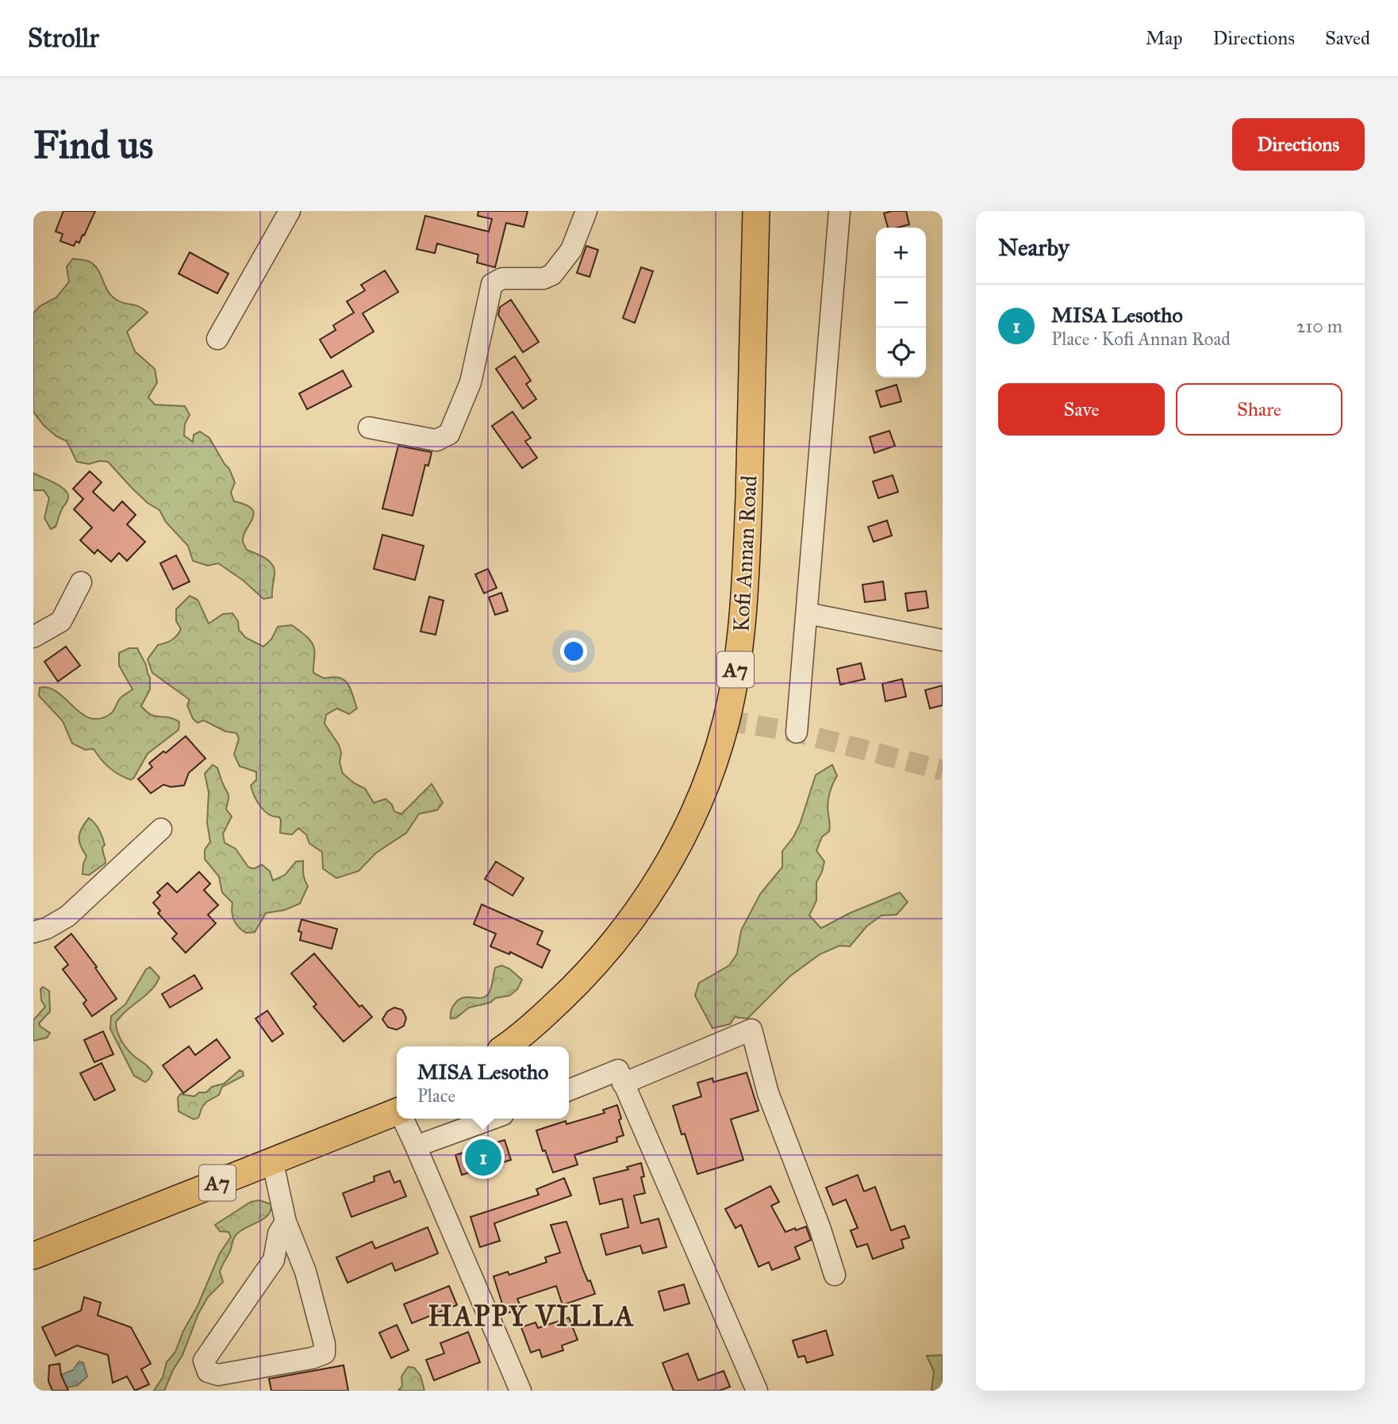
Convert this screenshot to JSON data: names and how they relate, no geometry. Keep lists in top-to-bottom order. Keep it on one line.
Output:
{"streets":{"main road":["Kofi Annan Road","A7"]},"districts":["HAPPY VILLA"],"page":{"header":"Strollr","nav":["Map","Directions","Saved"],"buttons":["Directions",["Save","Share"]],"title":"Find us","heading":"Nearby","map_buttons":["+","−"],"list":[{"mark":"1","name":"MISA Lesotho","note":"Place · Kofi Annan Road","value":"210 m"}],"popup":["MISA Lesotho","Place"],"pins":"1"}}
